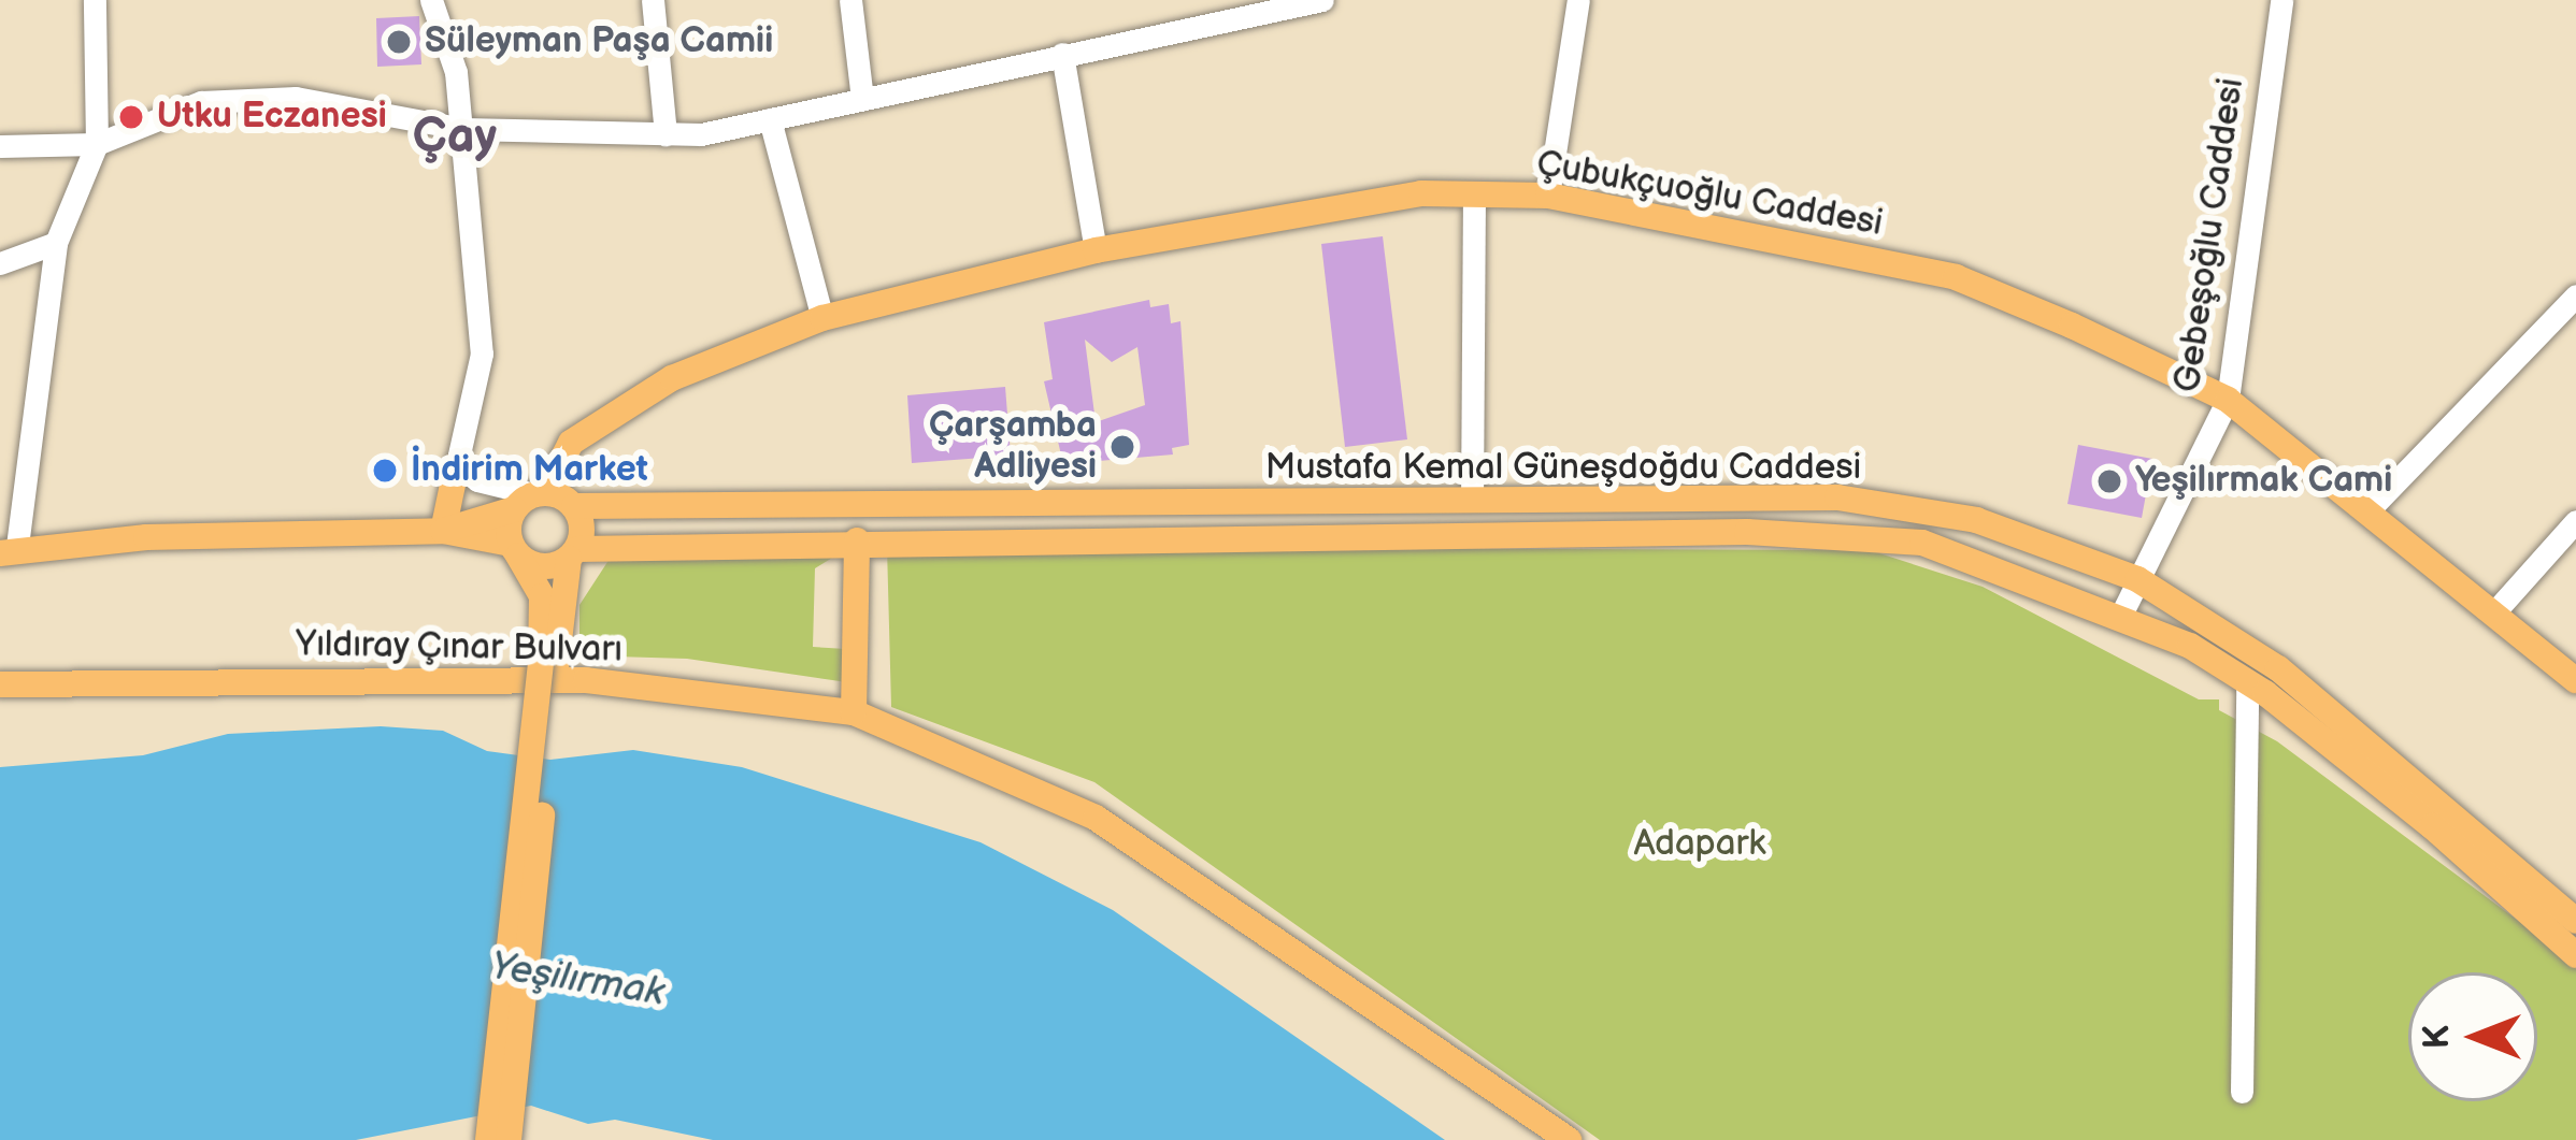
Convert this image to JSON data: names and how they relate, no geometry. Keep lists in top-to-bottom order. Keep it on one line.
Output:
{"streets":{"main road":["Çubukçuoğlu Caddesi","Mustafa Kemal Güneşdoğdu Caddesi","Yıldıray Çınar Bulvarı"],"street":["Gebeşoğlu Caddesi"]},"crossings":[["Çubukçuoğlu Caddesi","Gebeşoğlu Caddesi"],["Çubukçuoğlu Caddesi","Mustafa Kemal Güneşdoğdu Caddesi"],["Gebeşoğlu Caddesi","Mustafa Kemal Güneşdoğdu Caddesi"]],"districts":["Çay"],"water":["Yeşilırmak"],"parks":["Adapark"],"places":["Süleyman Paşa Camii","Utku Eczanesi","Çarşamba Adliyesi","İndirim Market","Yeşilırmak Cami"],"north":"left"}
